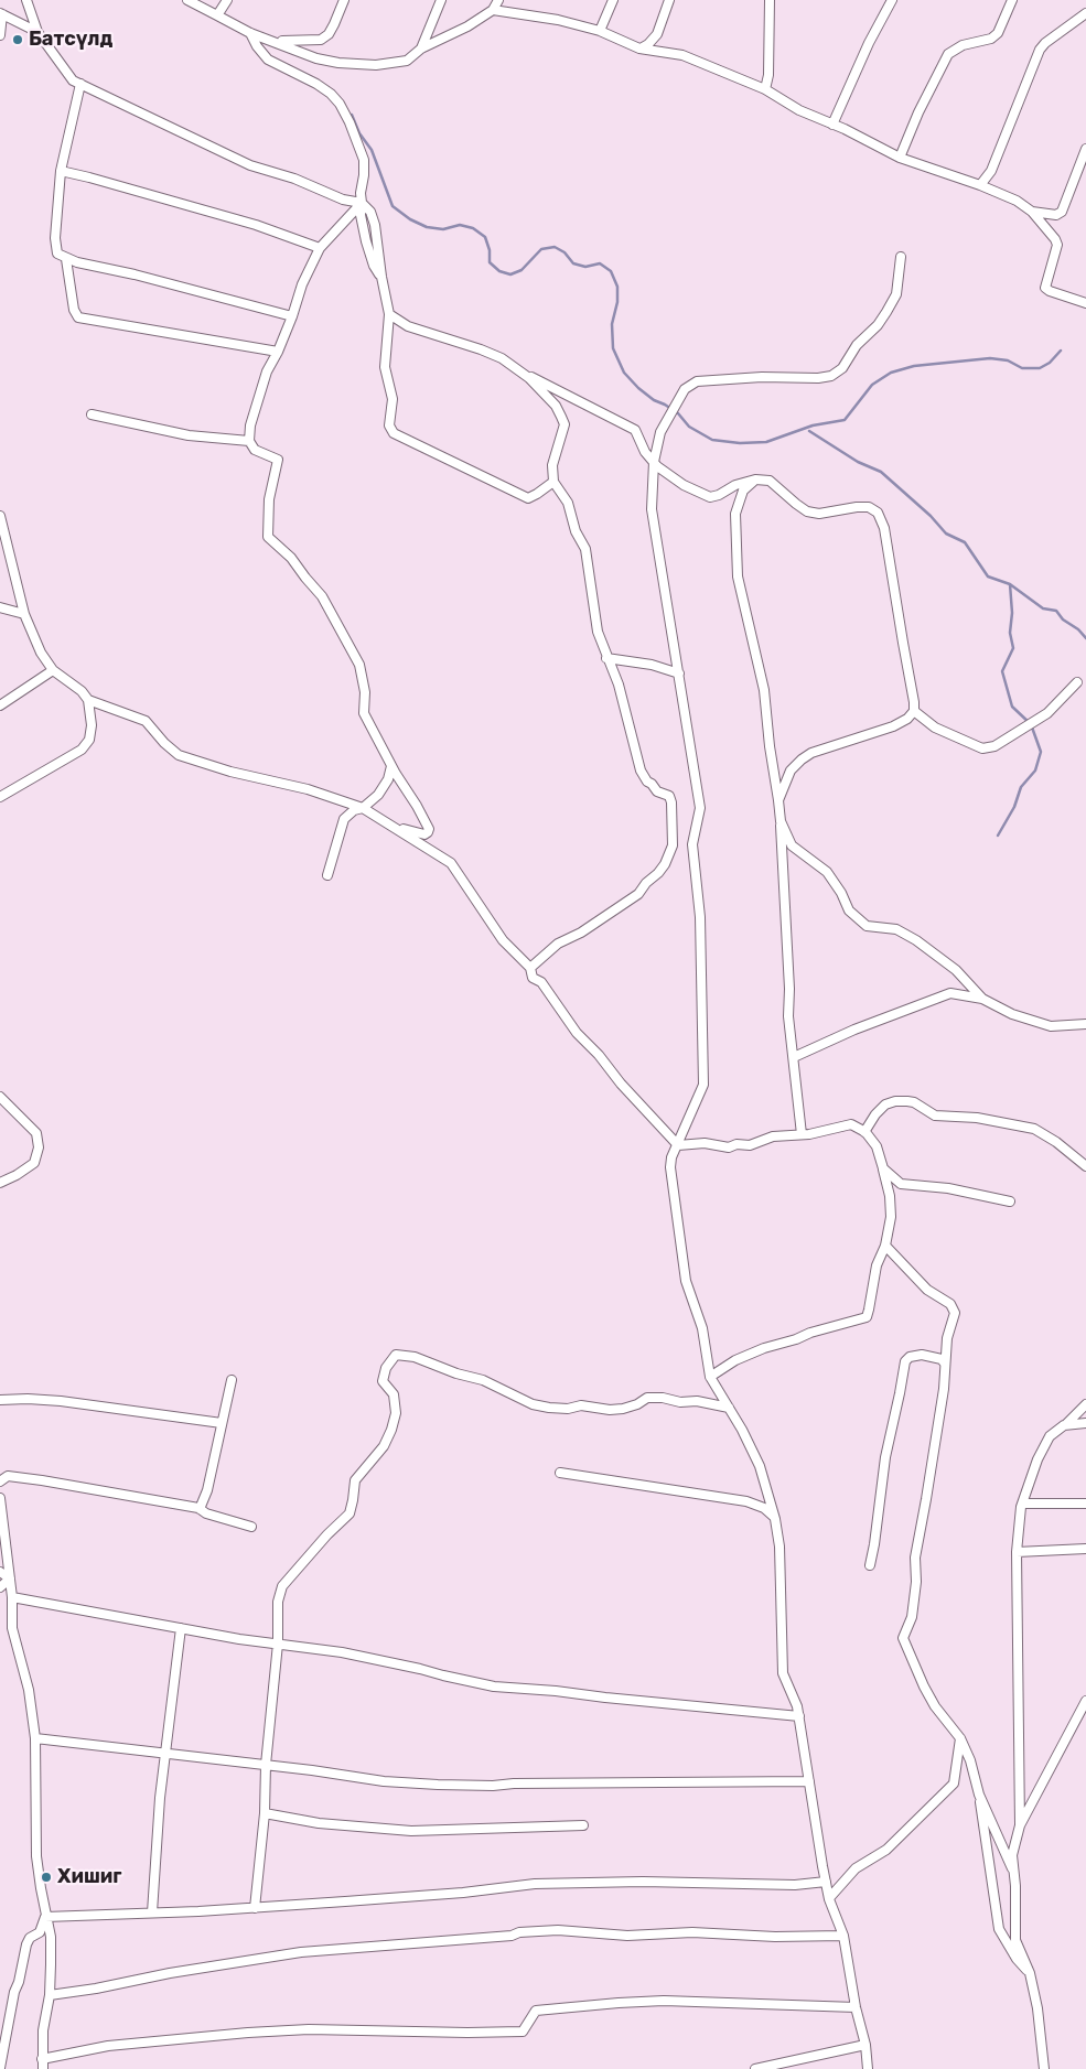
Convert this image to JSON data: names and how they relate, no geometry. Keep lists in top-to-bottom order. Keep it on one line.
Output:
{"places":["Батсүлд","Хишиг"]}
